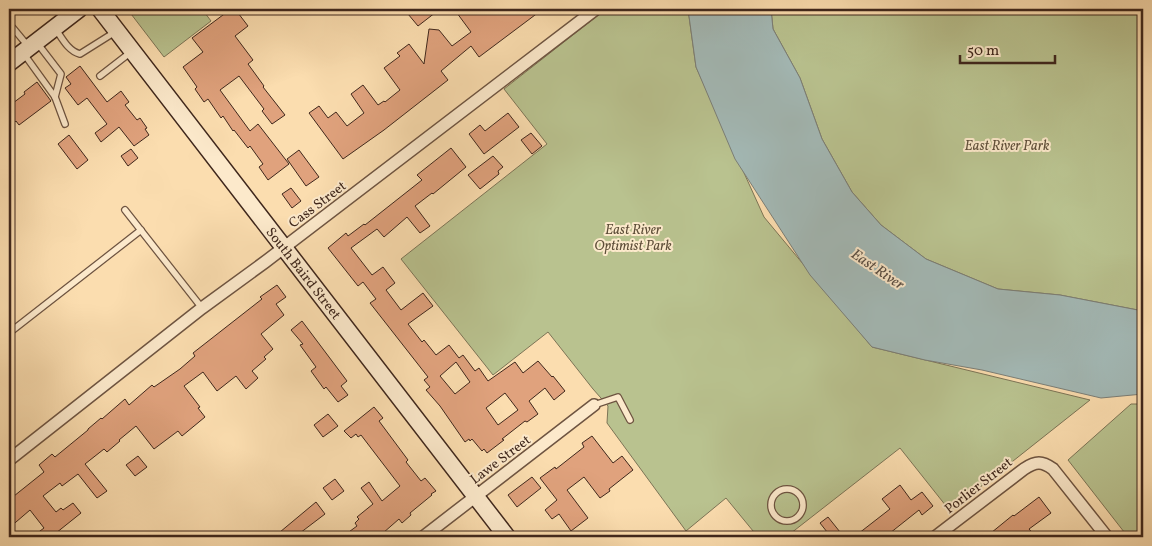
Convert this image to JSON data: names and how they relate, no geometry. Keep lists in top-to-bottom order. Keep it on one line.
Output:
{"streets":{"street":["Cass Street","South Baird Street","Lawe Street","Porlier Street"]},"crossings":[["Cass Street","South Baird Street"],["South Baird Street","Lawe Street"]],"water":["East River"],"parks":["East River Park","East River Optimist Park"],"scale_bar":"50 m"}
